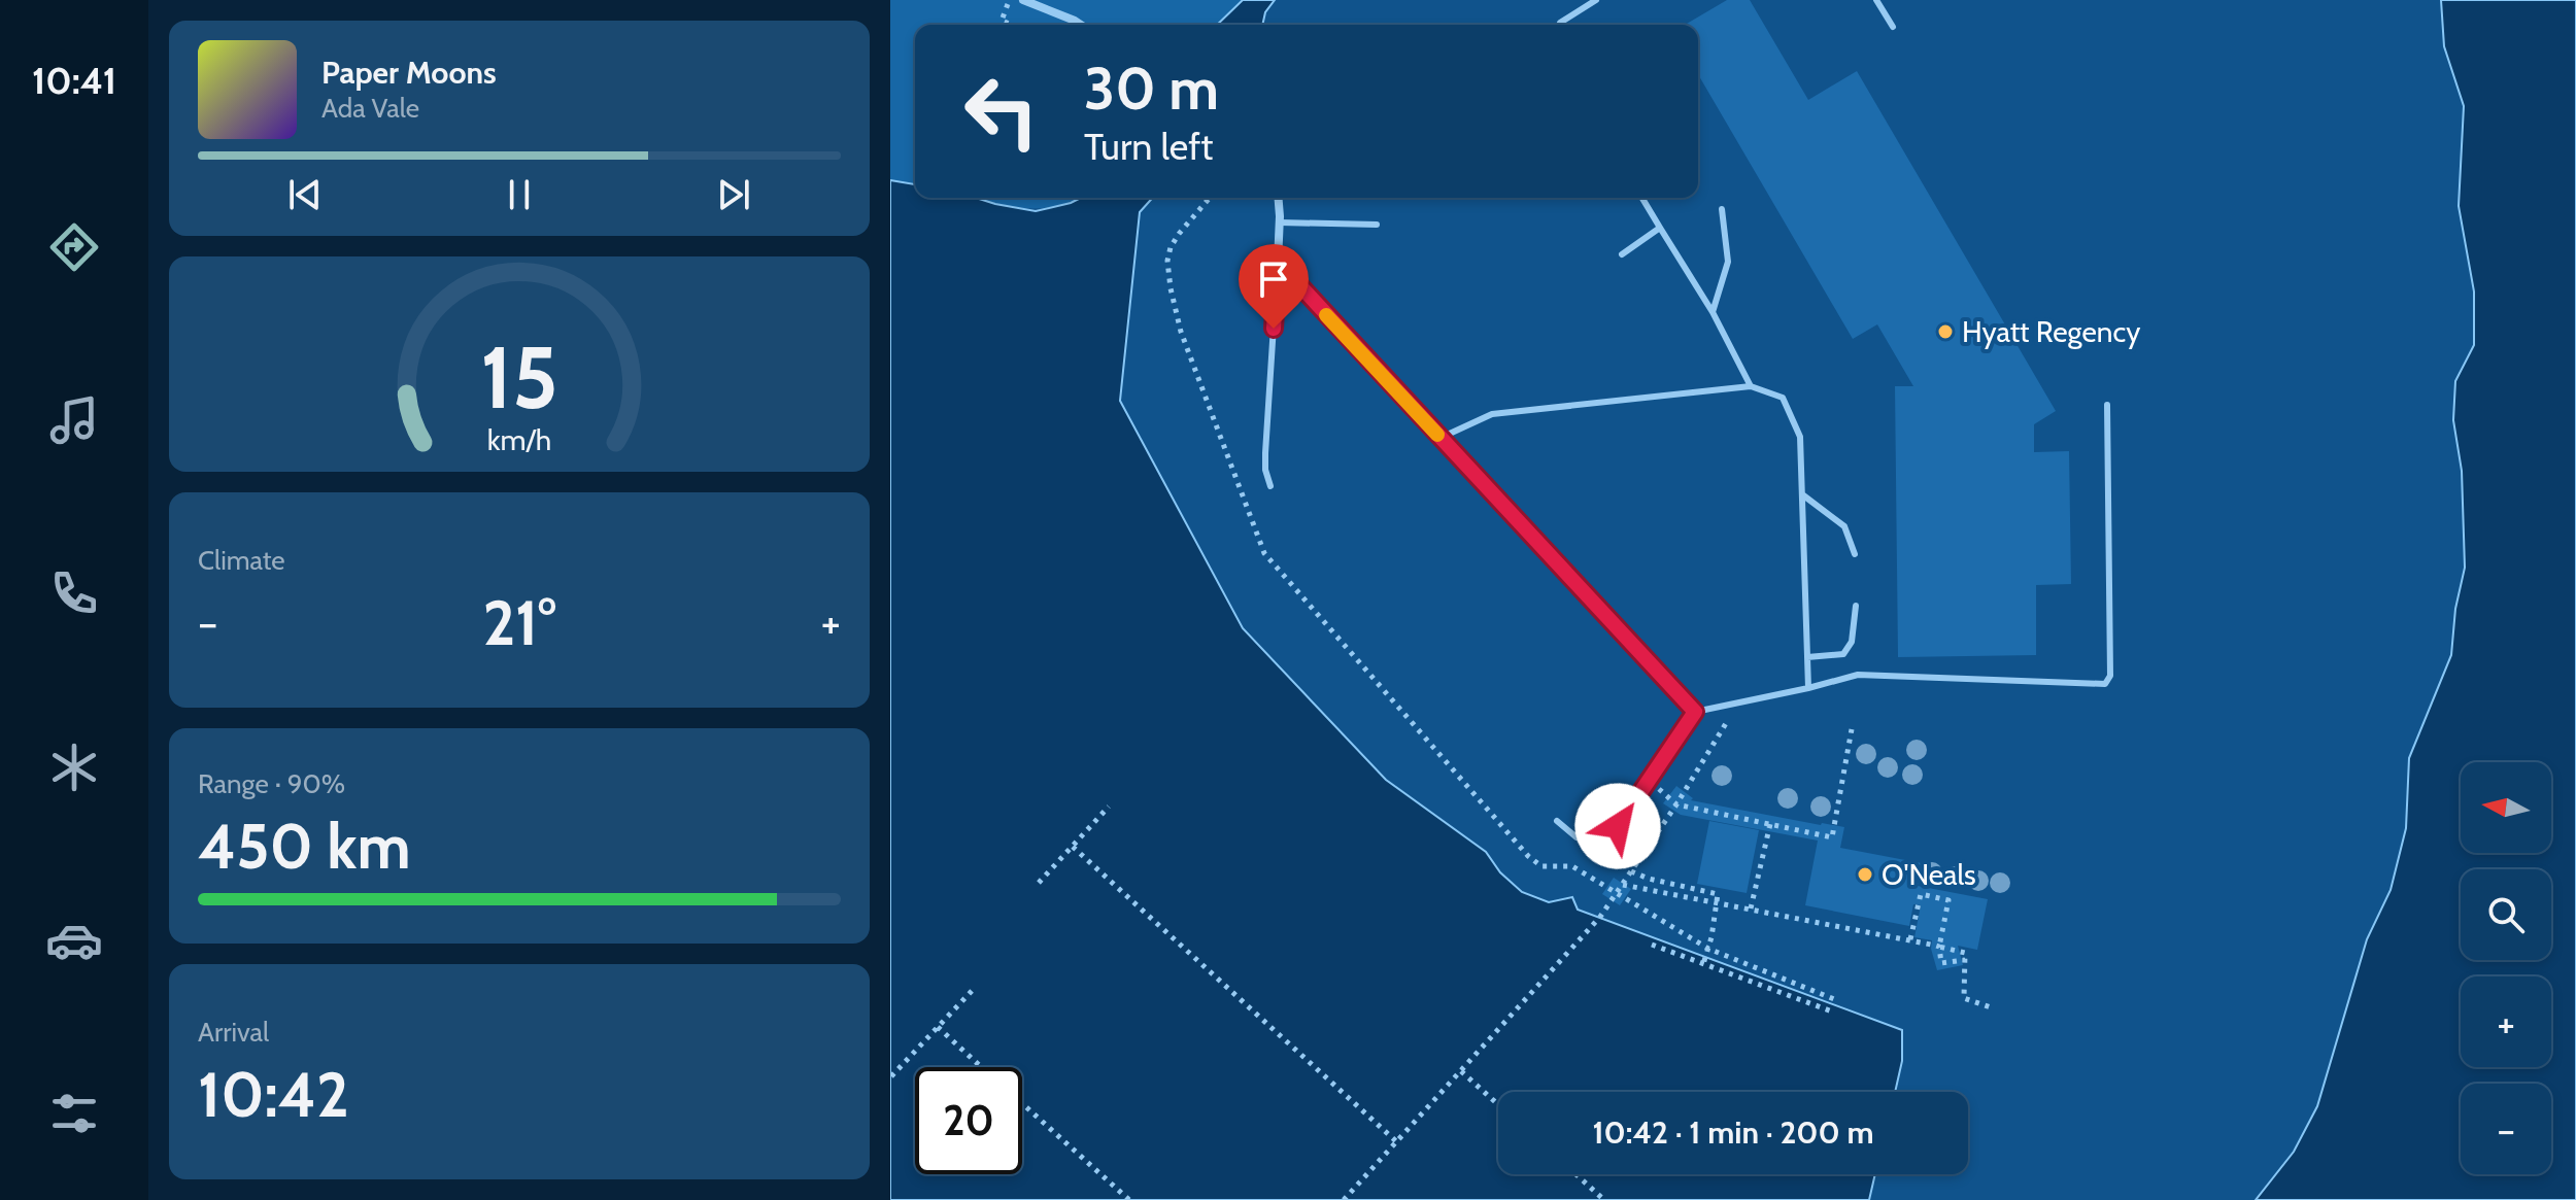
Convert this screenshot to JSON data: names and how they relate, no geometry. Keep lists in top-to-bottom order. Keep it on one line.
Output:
{"places":["Hyatt Regency","O'Neals"],"north":"left","page":{"tabs":"10:41","turn":["30 m","Turn left"],"song":["Paper Moons","Ada Vale"],"tile":["Climate",["Range · 90%","450 km"],["Arrival","10:42"]],"heat":["−","21°","+"],"map_buttons":["+","−"],"limit":"20","trip":"10:42 · 1 min · 200 m","gauge":["15","km/h"]}}
